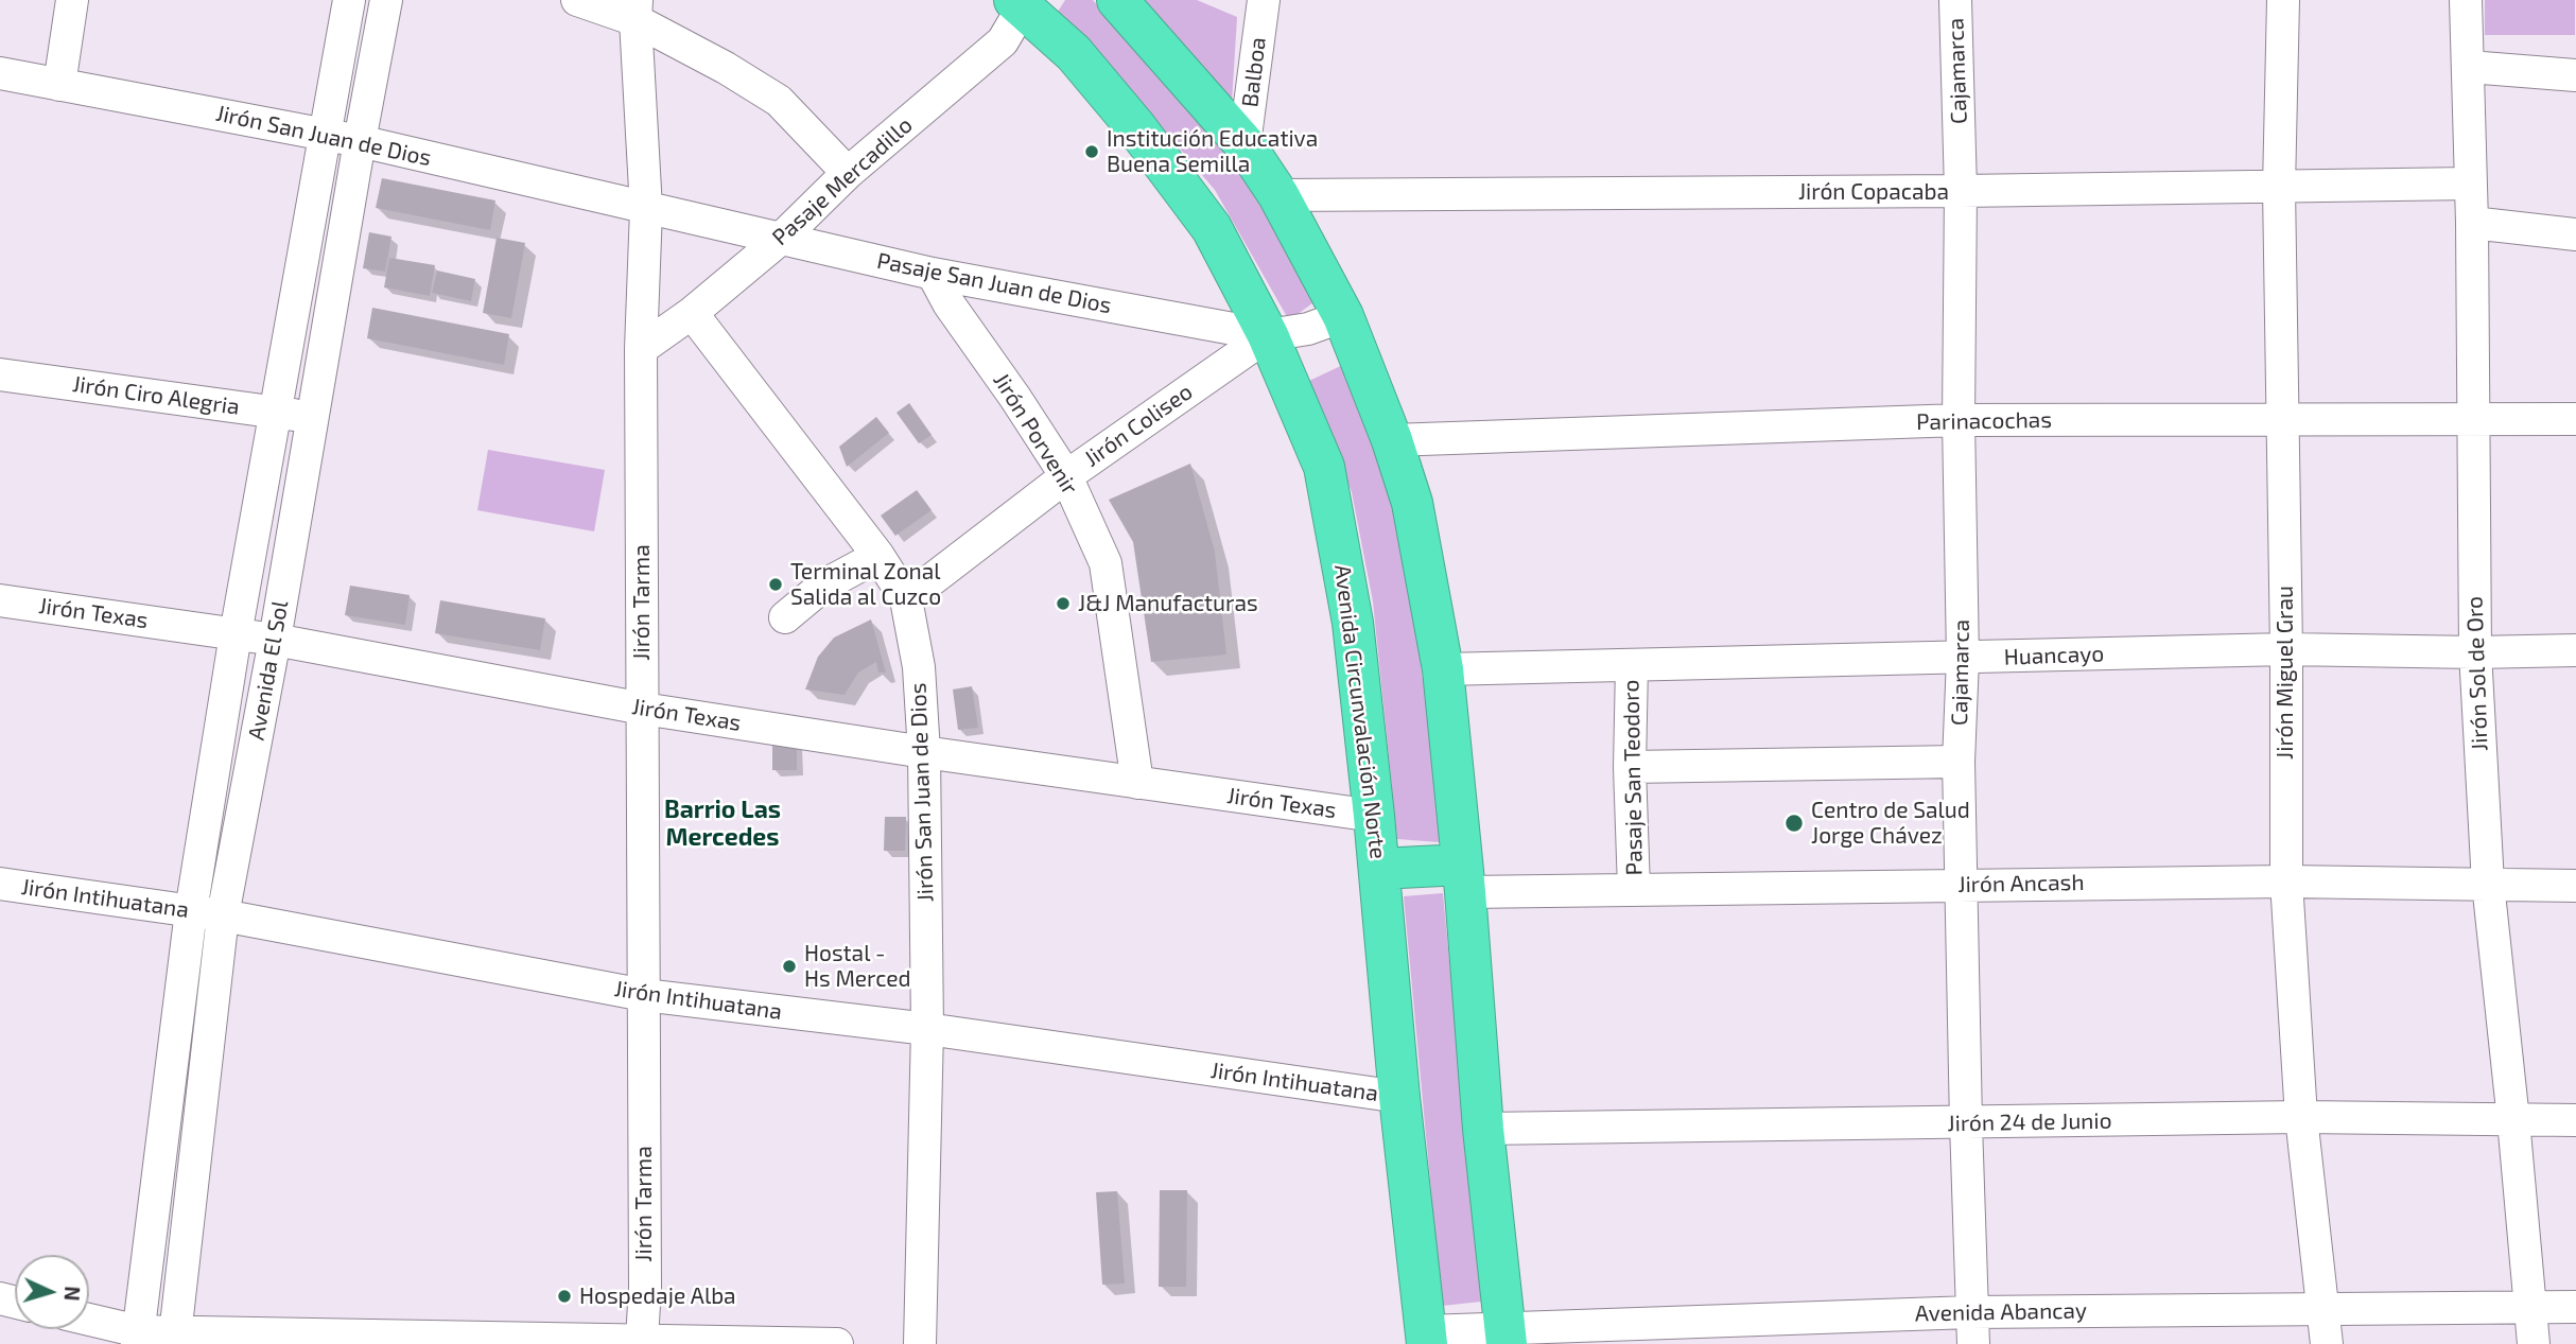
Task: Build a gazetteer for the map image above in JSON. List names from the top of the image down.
{
  "streets": {
    "highway": ["Avenida Circunvalación Norte"],
    "street": [
      "Cajamarca",
      "Balboa",
      "Jirón San Juan de Dios",
      "Pasaje Mercadillo",
      "Jirón Copacaba",
      "Pasaje San Juan de Dios",
      "Jirón Ciro Alegria",
      "Parinacochas",
      "Jirón Coliseo",
      "Jirón Porvenir",
      "Jirón Tarma",
      "Jirón Texas",
      "Huancayo",
      "Avenida El Sol",
      "Jirón Miguel Grau",
      "Jirón Sol de Oro",
      "Pasaje San Teodoro",
      "Jirón Ancash",
      "Jirón Intihuatana",
      "Jirón 24 de Junio",
      "Avenida Abancay"
    ]
  },
  "crossings": [
    ["Cajamarca", "Jirón Copacaba"],
    ["Cajamarca", "Parinacochas"],
    ["Cajamarca", "Huancayo"],
    ["Cajamarca", "Jirón Ancash"],
    ["Cajamarca", "Jirón 24 de Junio"],
    ["Cajamarca", "Avenida Abancay"],
    ["Jirón San Juan de Dios", "Pasaje Mercadillo"],
    ["Jirón San Juan de Dios", "Pasaje San Juan de Dios"],
    ["Jirón San Juan de Dios", "Jirón Coliseo"],
    ["Jirón San Juan de Dios", "Jirón Tarma"],
    ["Jirón San Juan de Dios", "Jirón Texas"],
    ["Jirón San Juan de Dios", "Avenida El Sol"],
    ["Jirón San Juan de Dios", "Jirón Intihuatana"],
    ["Pasaje Mercadillo", "Pasaje San Juan de Dios"],
    ["Pasaje Mercadillo", "Jirón Tarma"],
    ["Pasaje Mercadillo", "Avenida Circunvalación Norte"],
    ["Jirón Copacaba", "Jirón Miguel Grau"],
    ["Jirón Copacaba", "Jirón Sol de Oro"],
    ["Pasaje San Juan de Dios", "Jirón Coliseo"],
    ["Pasaje San Juan de Dios", "Jirón Porvenir"],
    ["Pasaje San Juan de Dios", "Jirón Tarma"],
    ["Pasaje San Juan de Dios", "Avenida Circunvalación Norte"],
    ["Jirón Ciro Alegria", "Avenida El Sol"],
    ["Parinacochas", "Jirón Miguel Grau"],
    ["Parinacochas", "Jirón Sol de Oro"],
    ["Jirón Coliseo", "Jirón Porvenir"],
    ["Jirón Coliseo", "Avenida Circunvalación Norte"],
    ["Jirón Porvenir", "Jirón Texas"],
    ["Jirón Tarma", "Jirón Texas"],
    ["Jirón Tarma", "Jirón Intihuatana"],
    ["Jirón Texas", "Avenida El Sol"],
    ["Jirón Texas", "Avenida Circunvalación Norte"],
    ["Huancayo", "Jirón Miguel Grau"],
    ["Huancayo", "Jirón Sol de Oro"],
    ["Huancayo", "Pasaje San Teodoro"],
    ["Avenida El Sol", "Jirón Intihuatana"],
    ["Jirón Miguel Grau", "Jirón Ancash"],
    ["Jirón Miguel Grau", "Jirón 24 de Junio"],
    ["Jirón Miguel Grau", "Avenida Abancay"],
    ["Jirón Sol de Oro", "Jirón Ancash"],
    ["Jirón Sol de Oro", "Jirón 24 de Junio"],
    ["Jirón Sol de Oro", "Avenida Abancay"],
    ["Avenida Circunvalación Norte", "Jirón Intihuatana"],
    ["Avenida Circunvalación Norte", "Avenida Abancay"],
    ["Pasaje San Teodoro", "Jirón Ancash"]
  ],
  "districts": ["Barrio Las Mercedes"],
  "places": [
    "Institución Educativa Buena Semilla",
    "Terminal Zonal Salida al Cuzco",
    "J&J Manufacturas",
    "Centro de Salud Jorge Chávez",
    "Hostal - Hs Merced",
    "Hospedaje Alba"
  ],
  "north": "right"
}
